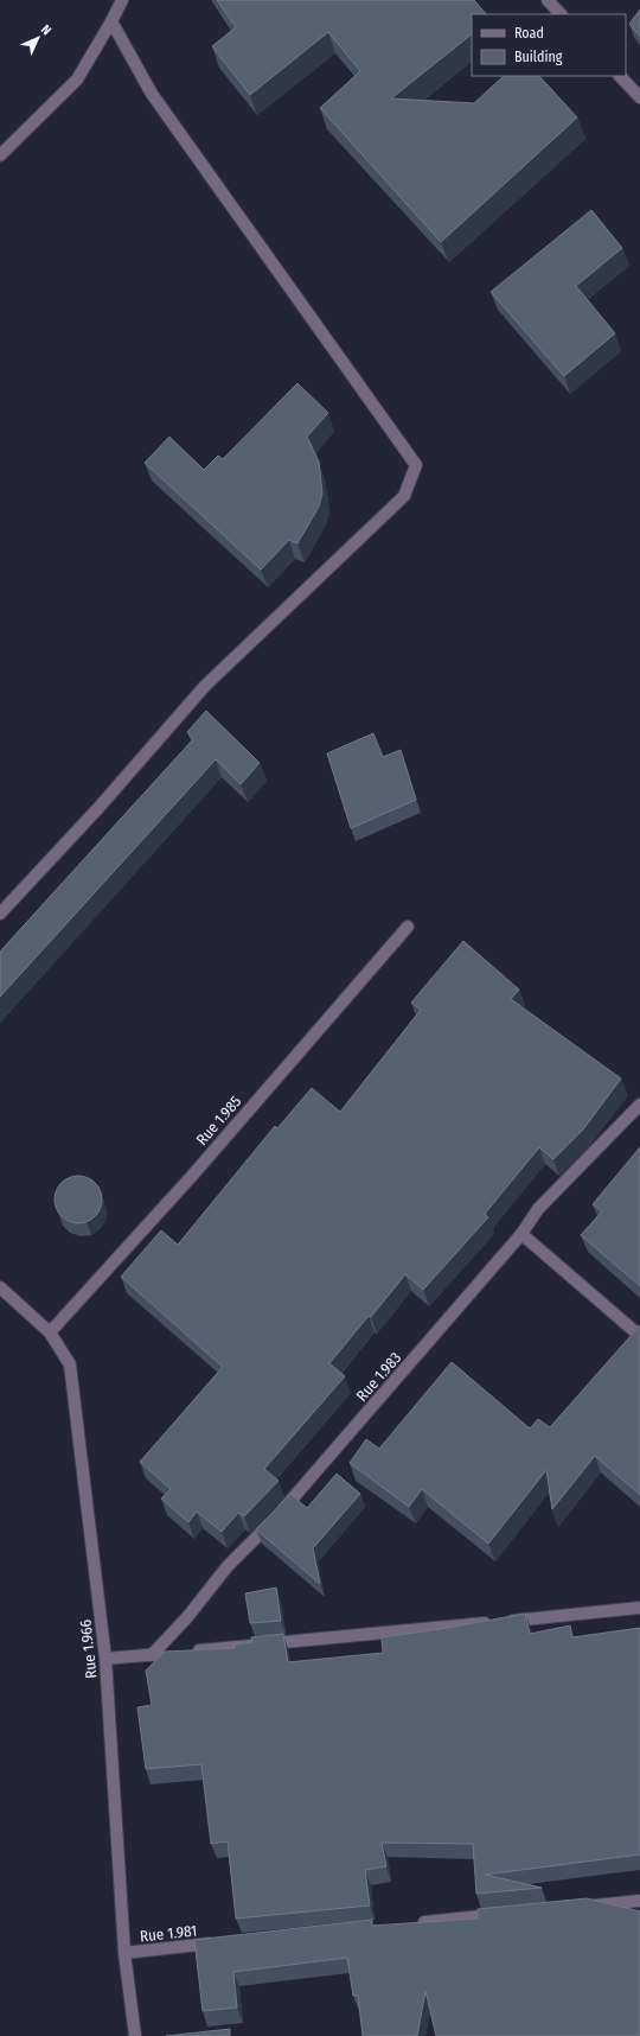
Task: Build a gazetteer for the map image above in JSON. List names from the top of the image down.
{
  "streets": {
    "street": [
      "Rue 1.985",
      "Rue 1.983",
      "Rue 1.966",
      "Rue 1.981"
    ]
  },
  "crossings": [
    ["Rue 1.985", "Rue 1.966"],
    ["Rue 1.966", "Rue 1.981"]
  ],
  "legend": ["Road", "Building"],
  "north": "top right"
}
